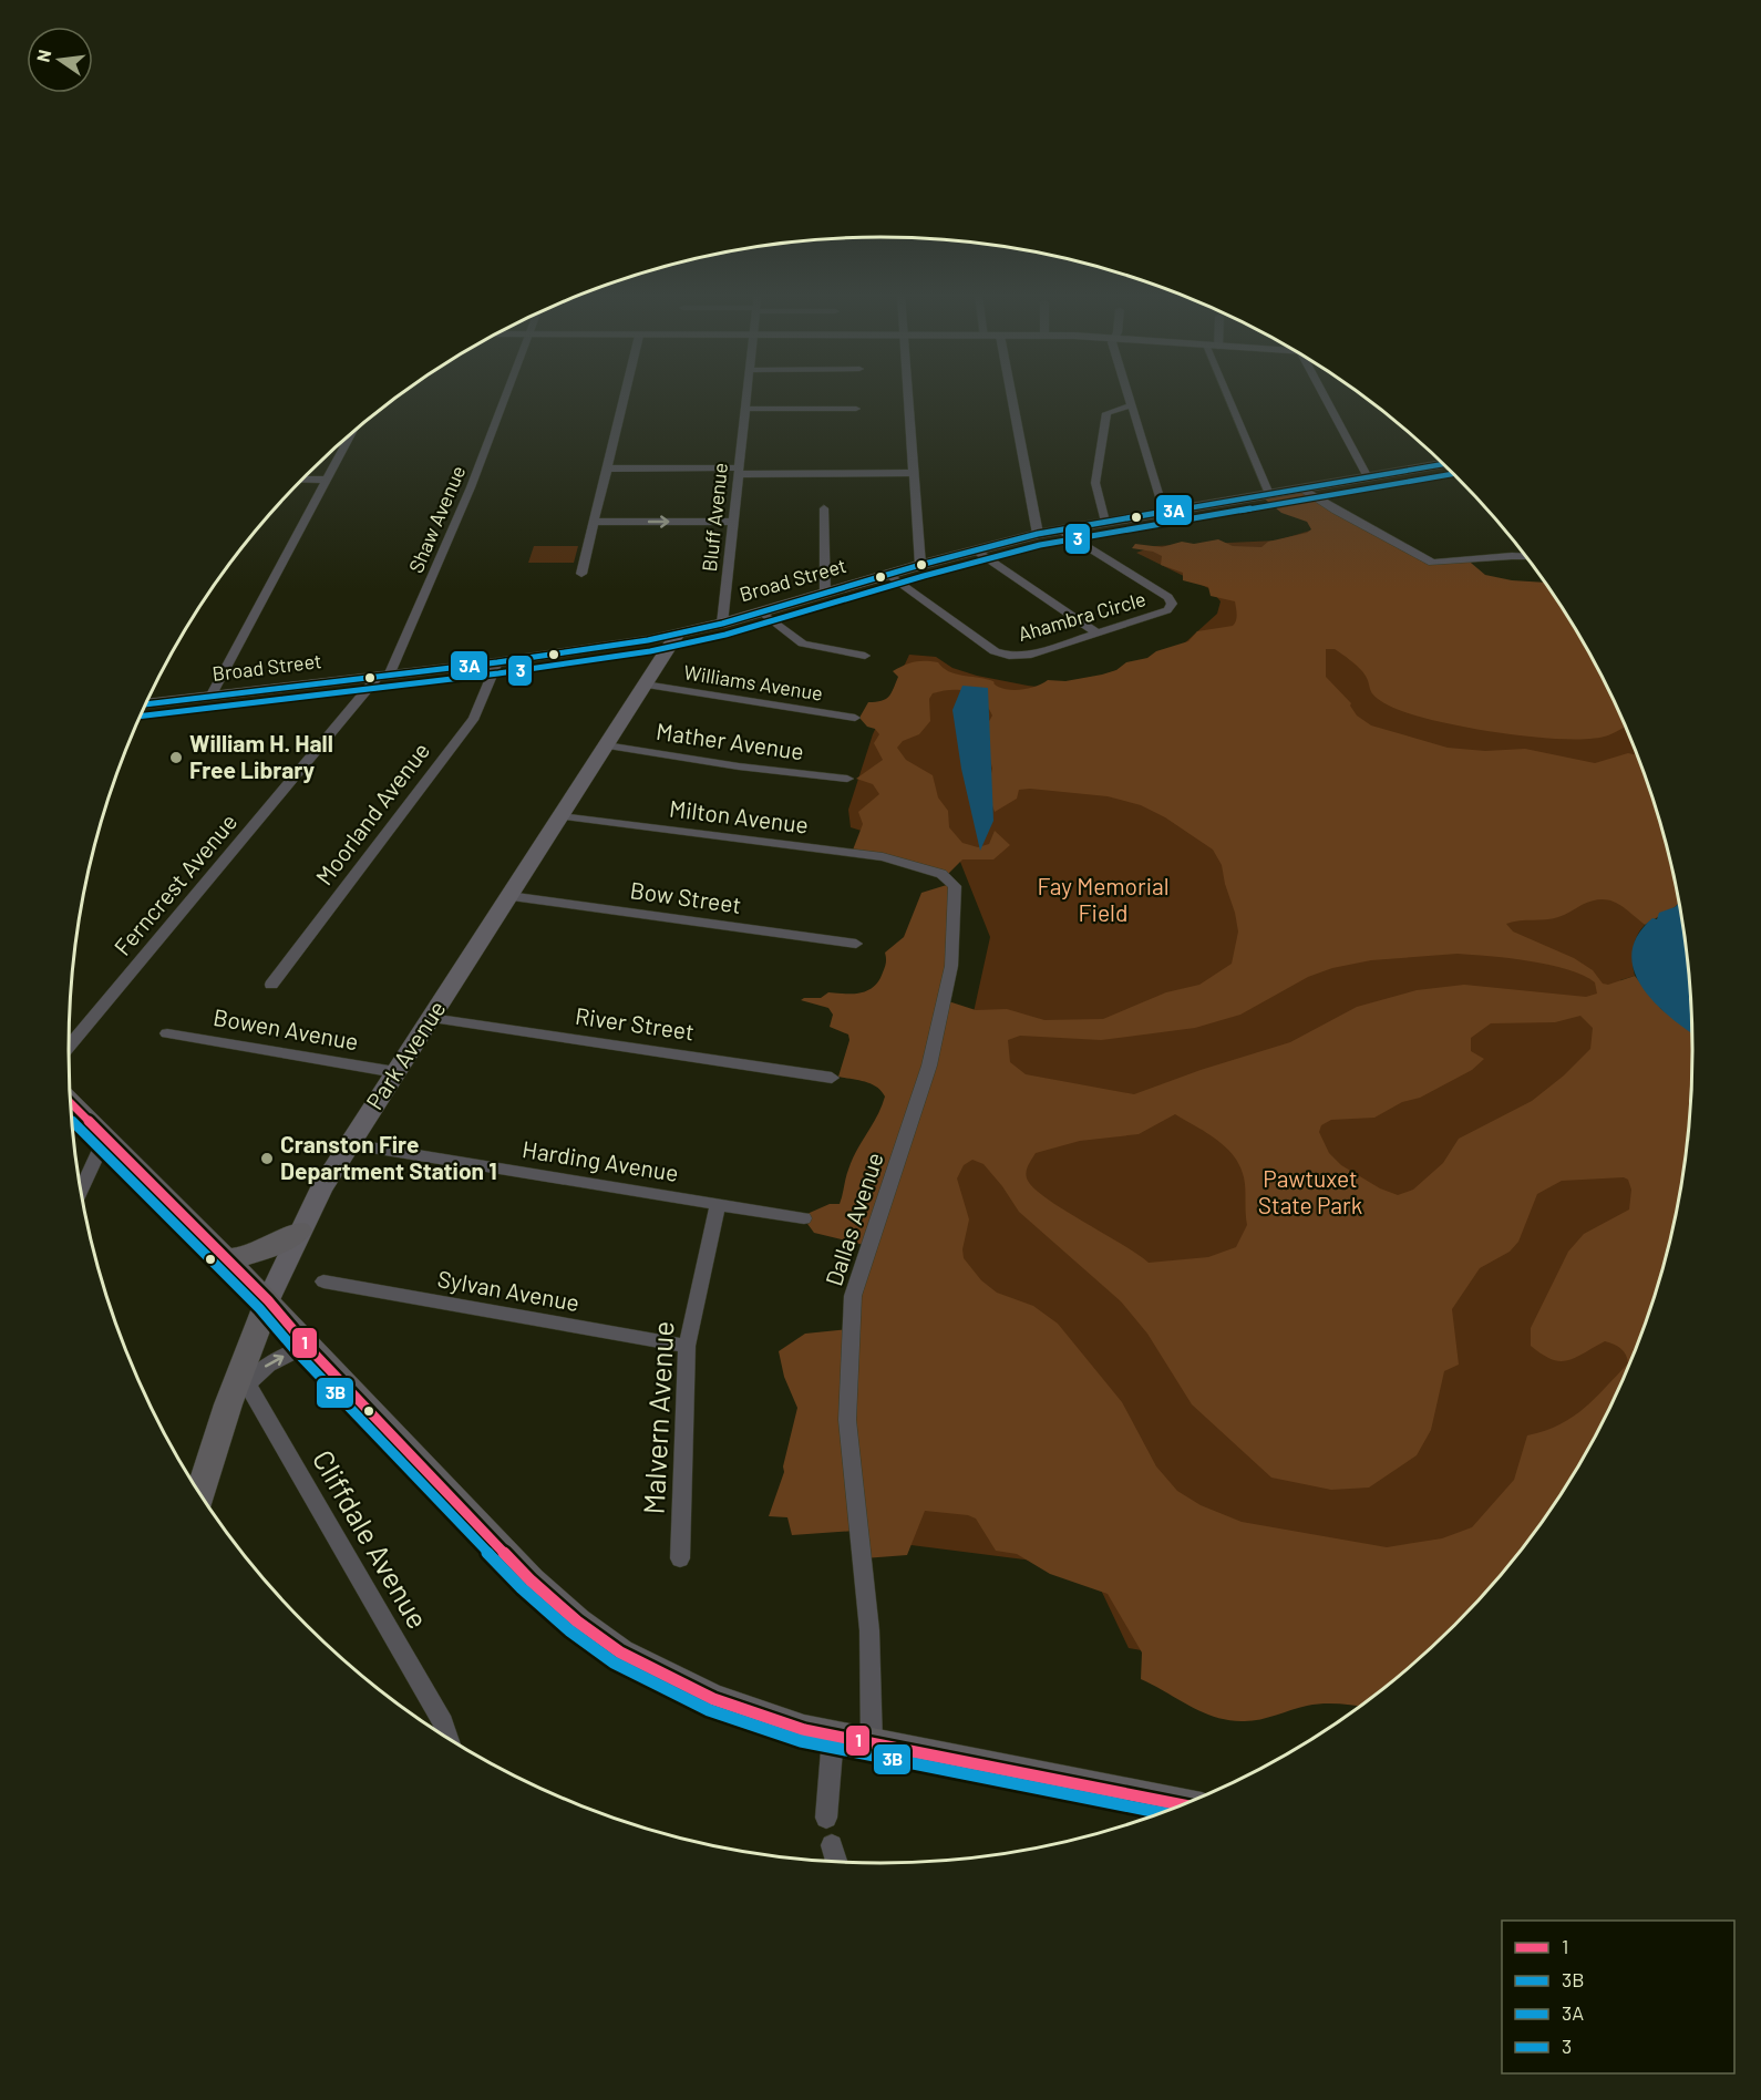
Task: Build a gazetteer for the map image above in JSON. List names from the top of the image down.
{
  "streets": {
    "main road": ["Broad Street", "Park Avenue"],
    "street": [
      "Bluff Avenue",
      "Shaw Avenue",
      "Ahambra Circle",
      "Williams Avenue",
      "Mather Avenue",
      "Moorland Avenue",
      "Milton Avenue",
      "Ferncrest Avenue",
      "Bow Street",
      "River Street",
      "Bowen Avenue",
      "Harding Avenue",
      "Dallas Avenue",
      "Sylvan Avenue",
      "Malvern Avenue",
      "Cliffdale Avenue"
    ]
  },
  "crossings": [
    ["Bluff Avenue", "Broad Street"],
    ["Shaw Avenue", "Broad Street"],
    ["Shaw Avenue", "Ferncrest Avenue"],
    ["Broad Street", "Ahambra Circle"],
    ["Broad Street", "Moorland Avenue"],
    ["Broad Street", "Ferncrest Avenue"],
    ["Broad Street", "Park Avenue"],
    ["Williams Avenue", "Park Avenue"],
    ["Mather Avenue", "Park Avenue"],
    ["Milton Avenue", "Park Avenue"],
    ["Milton Avenue", "Dallas Avenue"],
    ["Bow Street", "Park Avenue"],
    ["River Street", "Park Avenue"],
    ["Bowen Avenue", "Park Avenue"],
    ["Park Avenue", "Harding Avenue"],
    ["Harding Avenue", "Malvern Avenue"],
    ["Sylvan Avenue", "Malvern Avenue"]
  ],
  "parks": ["Fay Memorial Field", "Pawtuxet State Park"],
  "places": ["William H. Hall Free Library", "Cranston Fire Department Station 1"],
  "lines": [
    "transit line 3A",
    "transit line 3",
    "transit line 1",
    "transit line 3B"
  ],
  "legend": [
    "1",
    "3B",
    "3A",
    "3"
  ],
  "north": "left"
}
